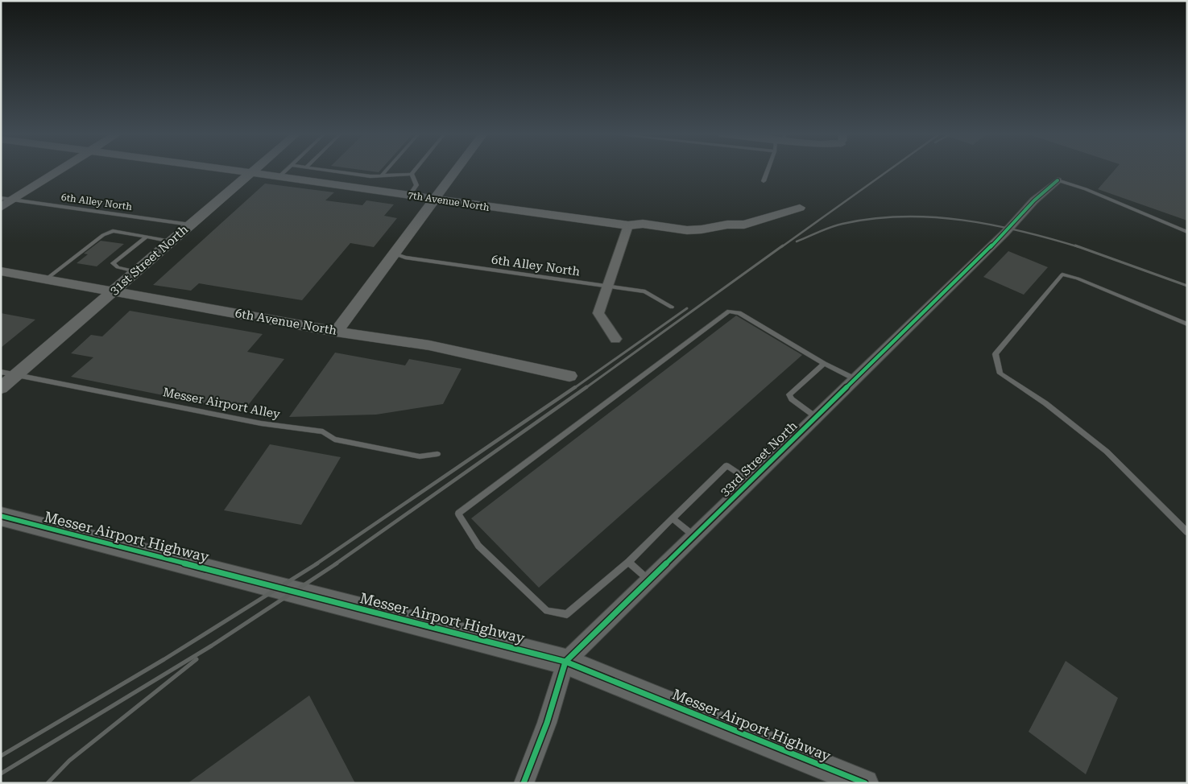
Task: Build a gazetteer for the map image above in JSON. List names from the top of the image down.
{
  "streets": {
    "main road": ["Messer Airport Highway"],
    "street": [
      "7th Avenue North",
      "31st Street North",
      "6th Avenue North",
      "33rd Street North"
    ],
    "lane": ["6th Alley North", "Messer Airport Alley"]
  },
  "crossings": [
    ["7th Avenue North", "31st Street North"],
    ["6th Alley North", "31st Street North"],
    ["31st Street North", "6th Avenue North"],
    ["31st Street North", "Messer Airport Alley"],
    ["33rd Street North", "Messer Airport Highway"]
  ]
}
